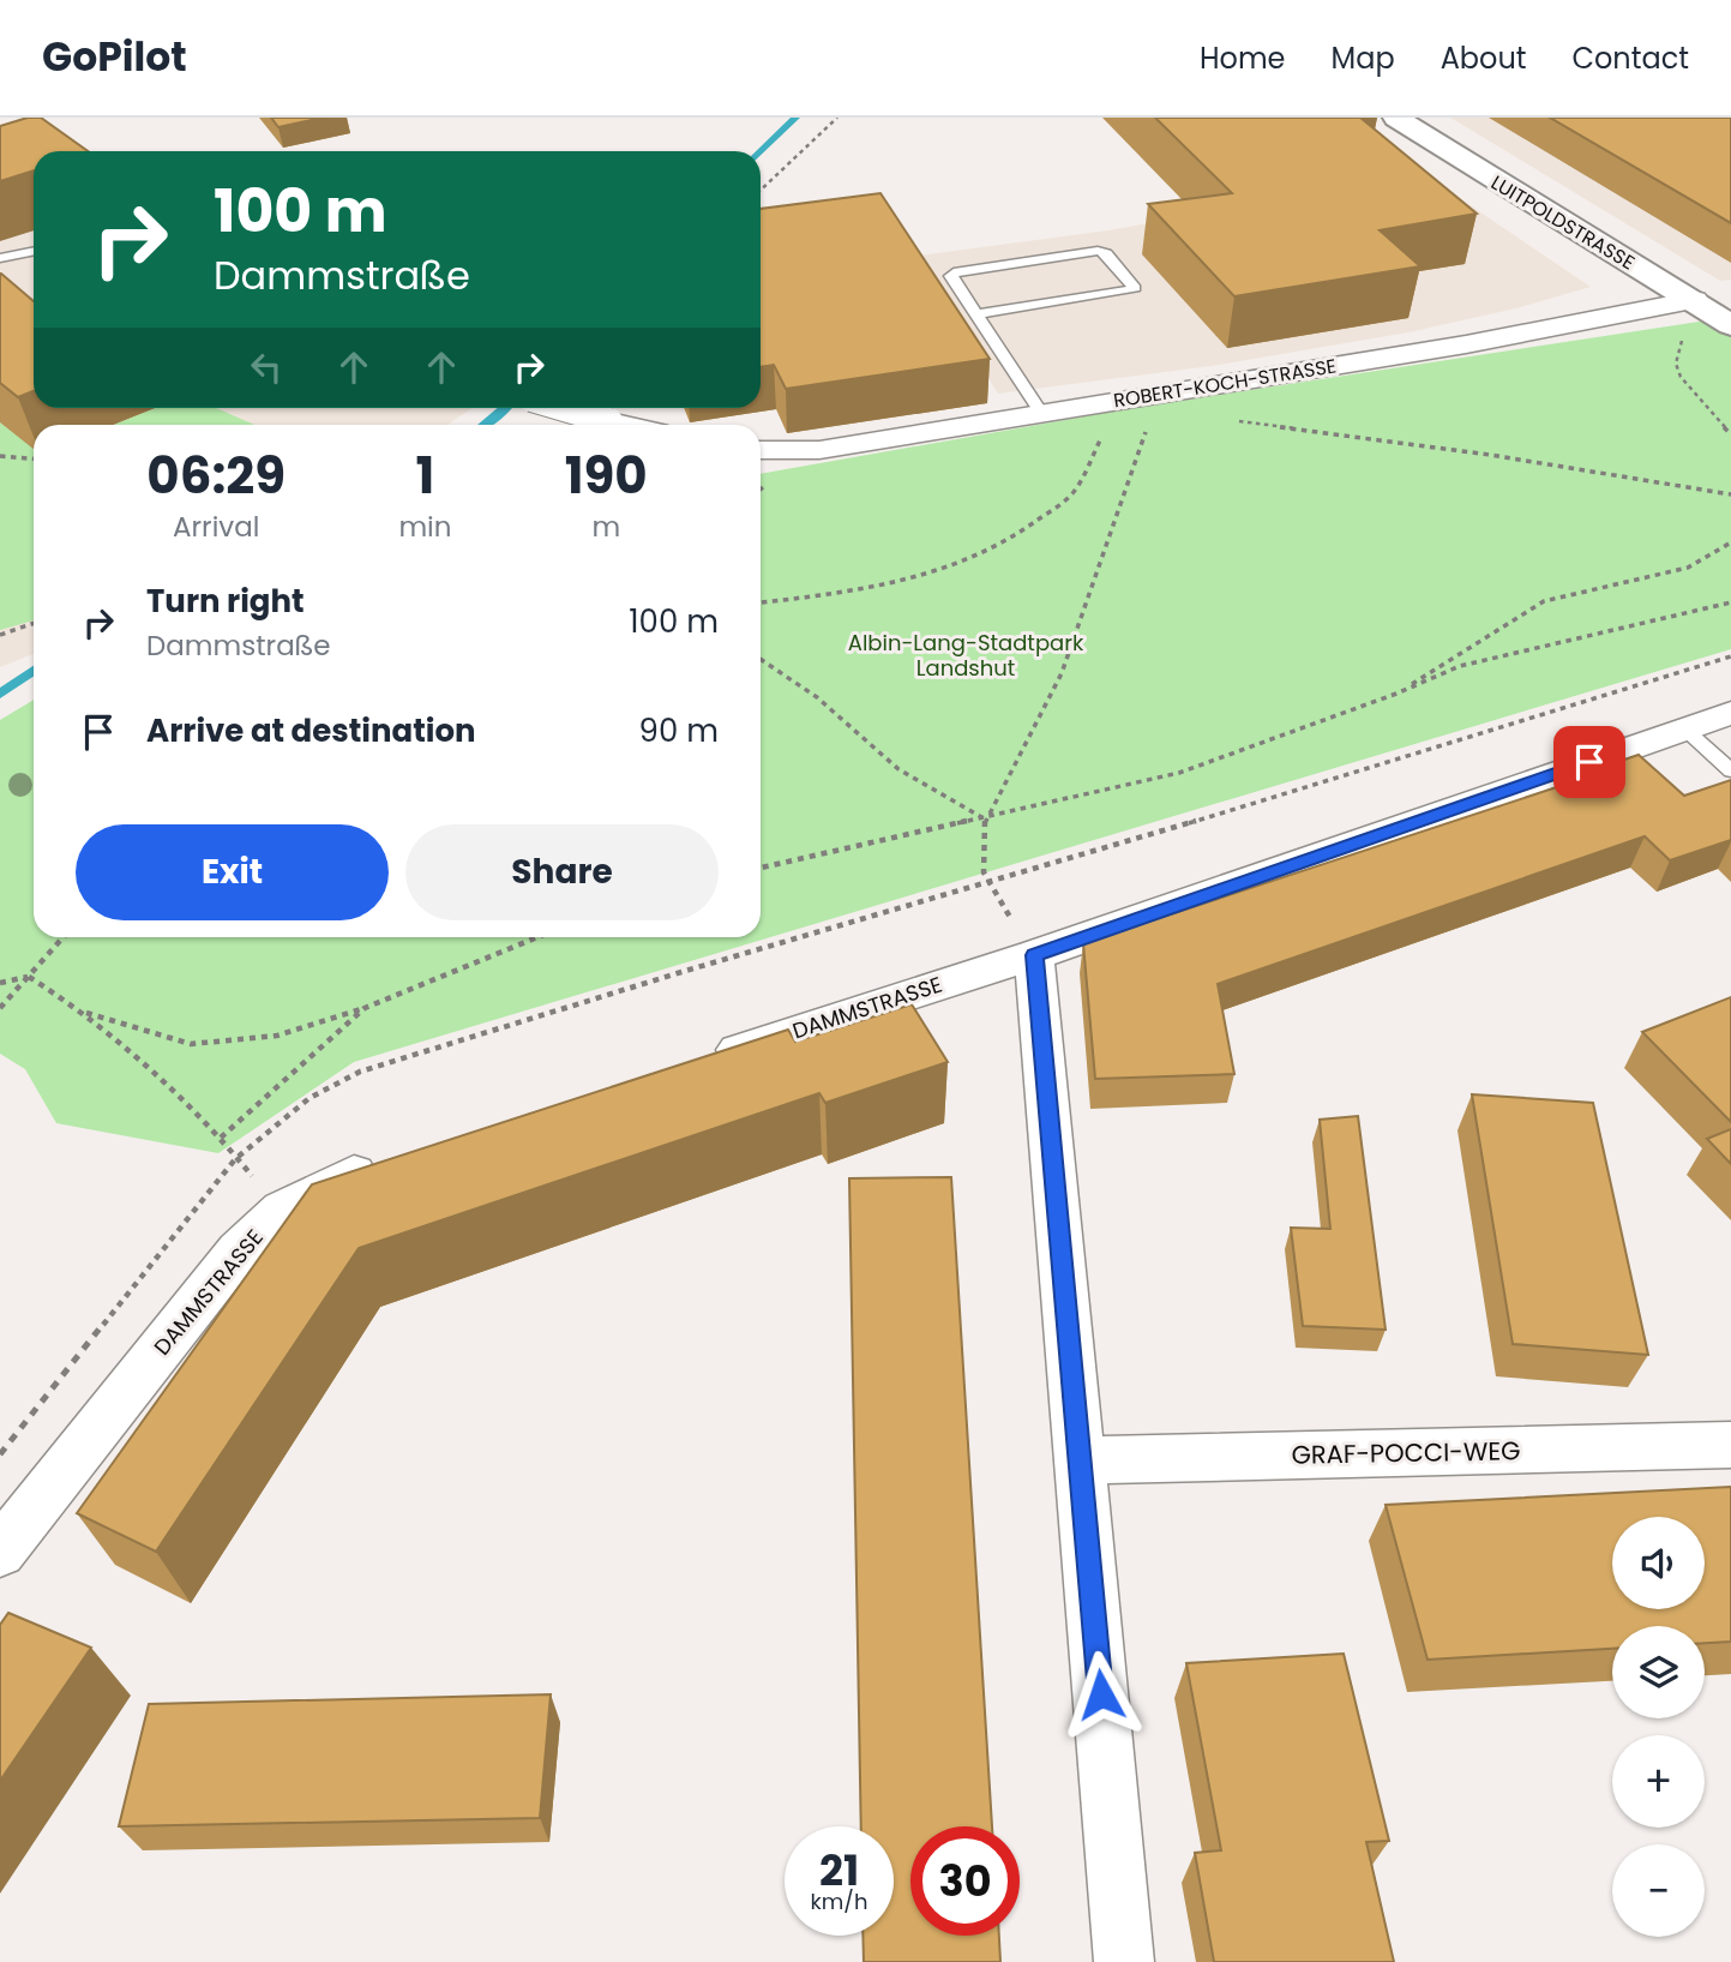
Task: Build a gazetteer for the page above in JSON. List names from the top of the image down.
{
  "streets": {
    "main road": ["LUITPOLDSTRASSE"],
    "street": ["ROBERT-KOCH-STRASSE", "DAMMSTRASSE", "GRAF-POCCI-WEG"]
  },
  "crossings": [
    ["LUITPOLDSTRASSE", "ROBERT-KOCH-STRASSE"]
  ],
  "parks": ["Albin-Lang-Stadtpark Landshut"],
  "page": {
    "header": "GoPilot",
    "nav": [
      "Home",
      "Map",
      "About",
      "Contact"
    ],
    "turn": ["100 m", "Dammstraße"],
    "eta": [
      "06:29",
      "Arrival",
      "1",
      "min",
      "190",
      "m"
    ],
    "list": [
      {
        "name": "Turn right",
        "note": "Dammstraße",
        "value": "100 m"
      },
      {
        "name": "Arrive at destination",
        "value": "90 m"
      }
    ],
    "buttons": ["Exit", "Share"],
    "map_buttons": ["+", "−"],
    "speed": "21 km/h",
    "limit": "30"
  }
}
